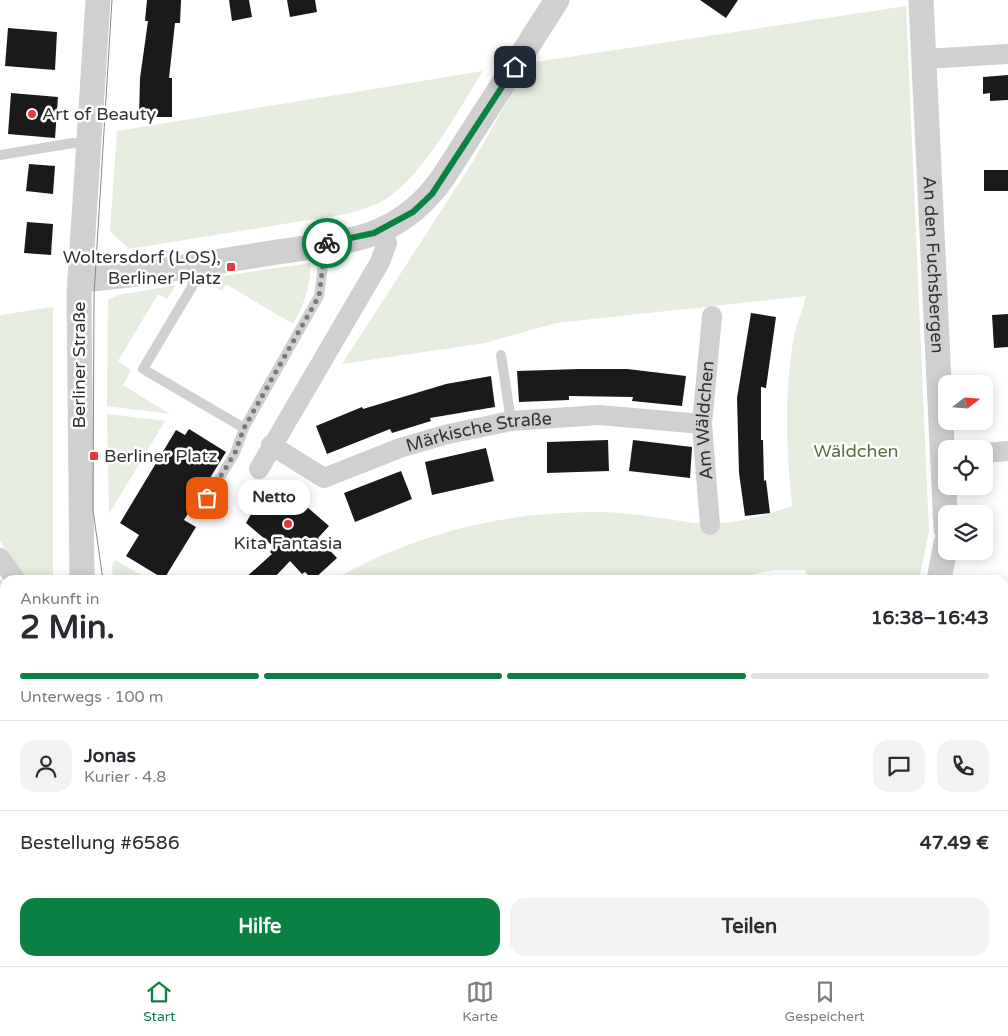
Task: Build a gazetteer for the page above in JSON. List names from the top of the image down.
{
  "streets": {
    "street": [
      "An den Fuchsbergen",
      "Berliner Straße",
      "Am Wäldchen",
      "Märkische Straße"
    ]
  },
  "crossings": [
    ["Am Wäldchen", "Märkische Straße"]
  ],
  "parks": ["Wäldchen"],
  "places": {
    "other": ["Art of Beauty", "Netto", "Kita Fantasia"],
    "transit": ["Woltersdorf (LOS), Berliner Platz", "Berliner Platz"]
  },
  "north": "right",
  "page": {
    "bubble": "Netto",
    "heading": ["2 Min.", "Ankunft in", "16:38–16:43"],
    "panel": [
      "Jonas",
      "Kurier · 4.8",
      "Bestellung #6586",
      "47.49 €"
    ],
    "bar": "Unterwegs · 100 m",
    "buttons": ["Hilfe", "Teilen"],
    "tabs": ["Start", "Karte", "Gespeichert"]
  }
}
